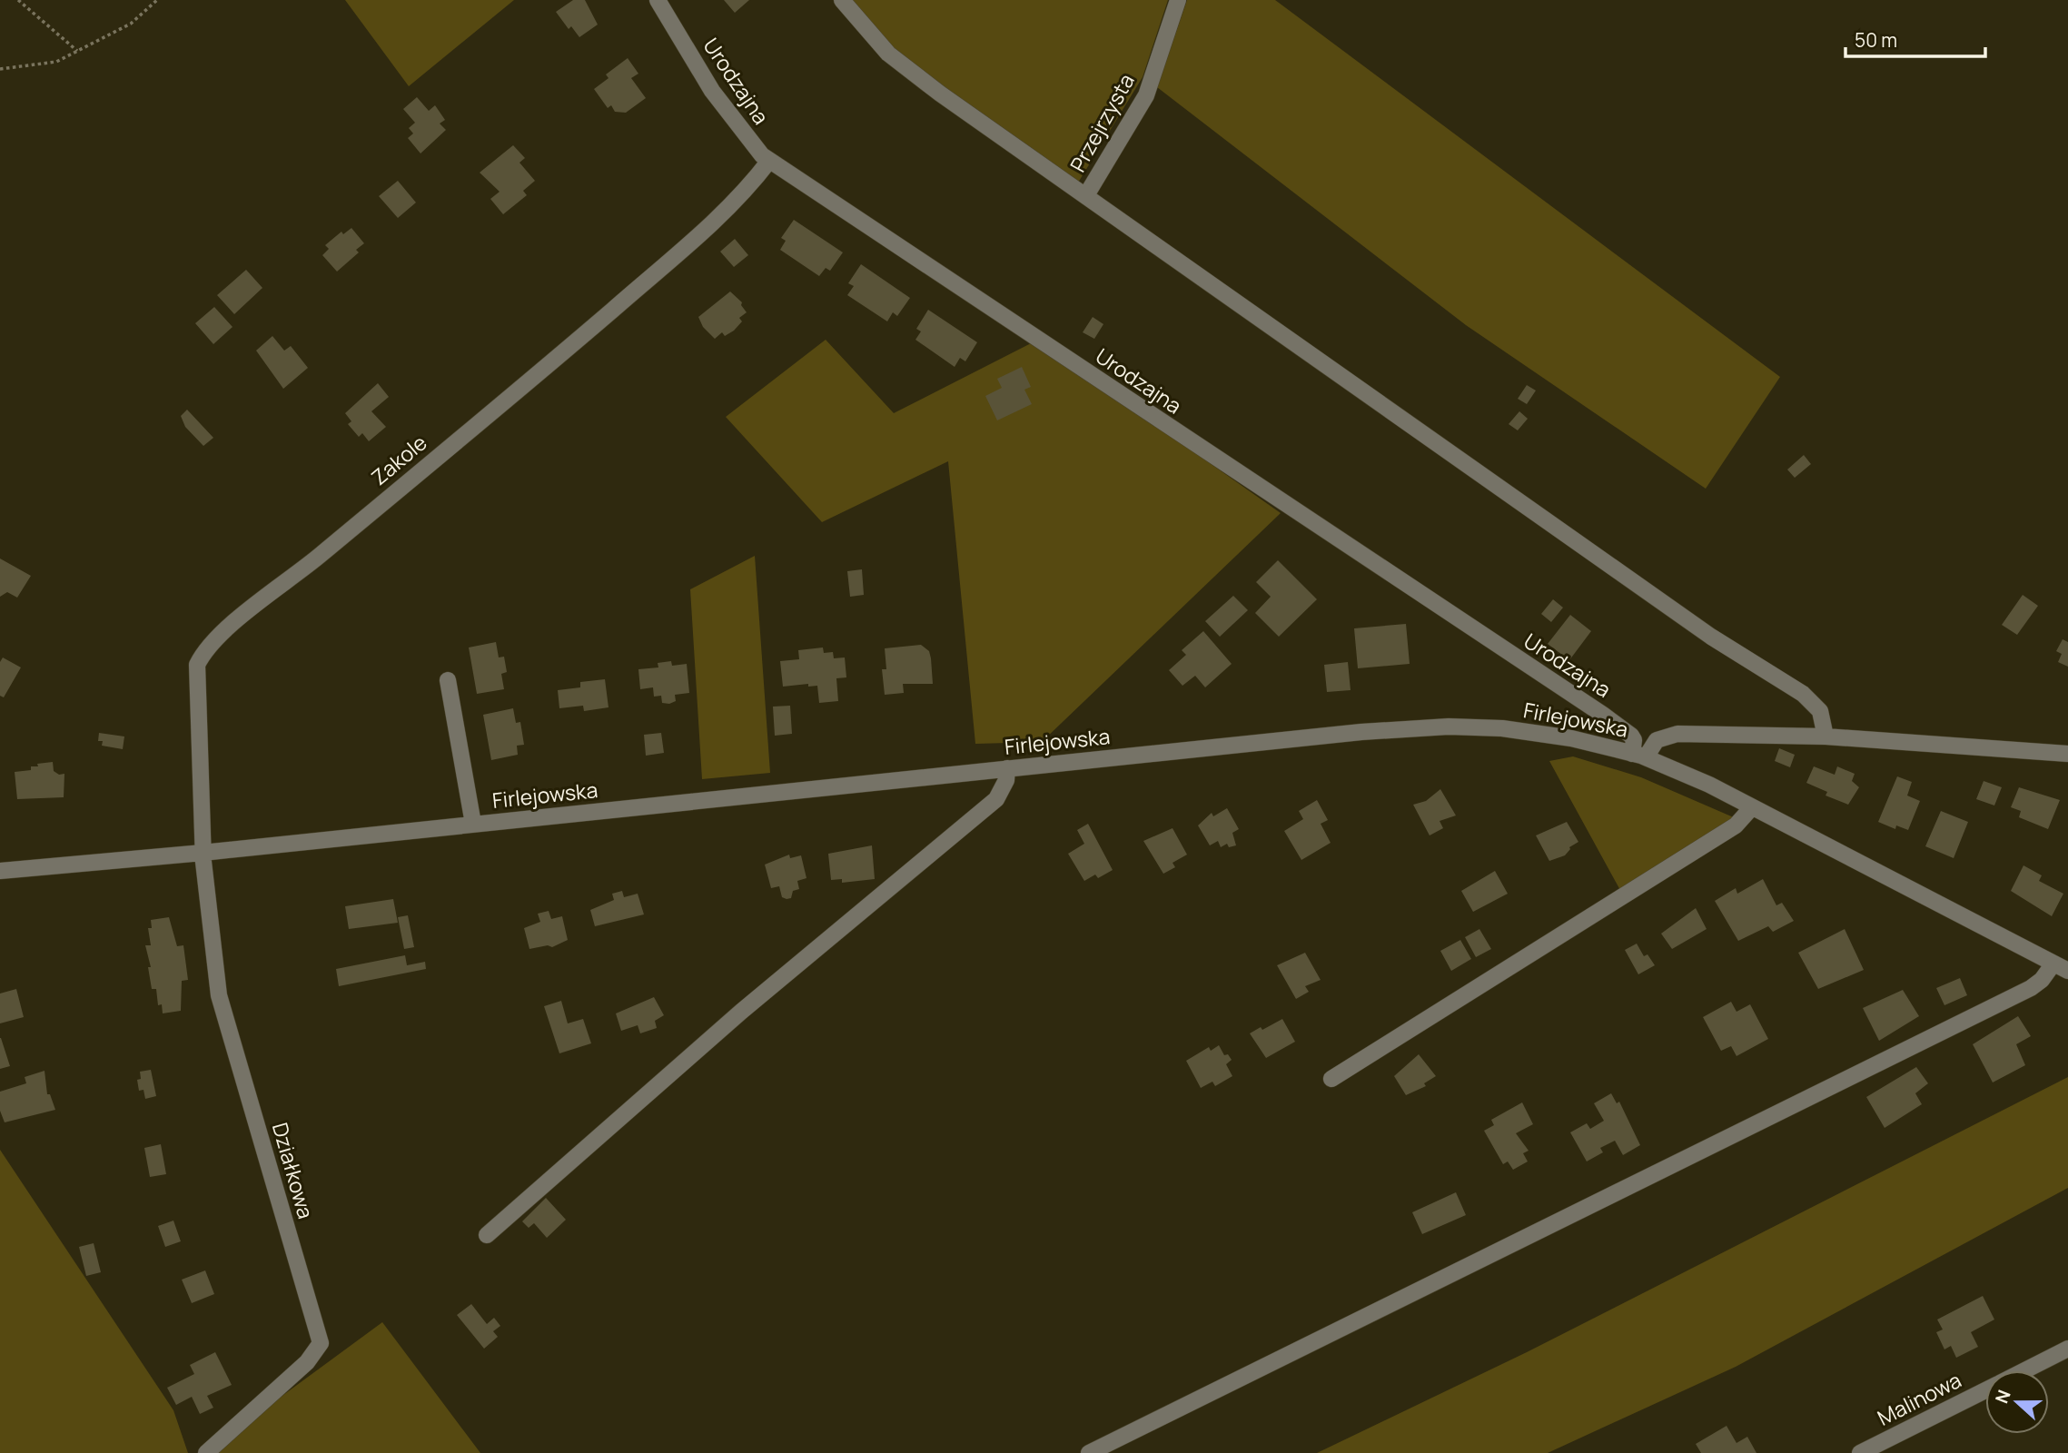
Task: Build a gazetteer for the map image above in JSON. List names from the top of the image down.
{
  "streets": {
    "street": [
      "Urodzajna",
      "Przejrzysta",
      "Zakole",
      "Firlejowska",
      "Działkowa",
      "Malinowa"
    ]
  },
  "crossings": [
    ["Urodzajna", "Zakole"],
    ["Urodzajna", "Firlejowska"],
    ["Zakole", "Firlejowska"],
    ["Zakole", "Działkowa"],
    ["Firlejowska", "Działkowa"]
  ],
  "scale_bar": "50 m",
  "north": "left"
}
